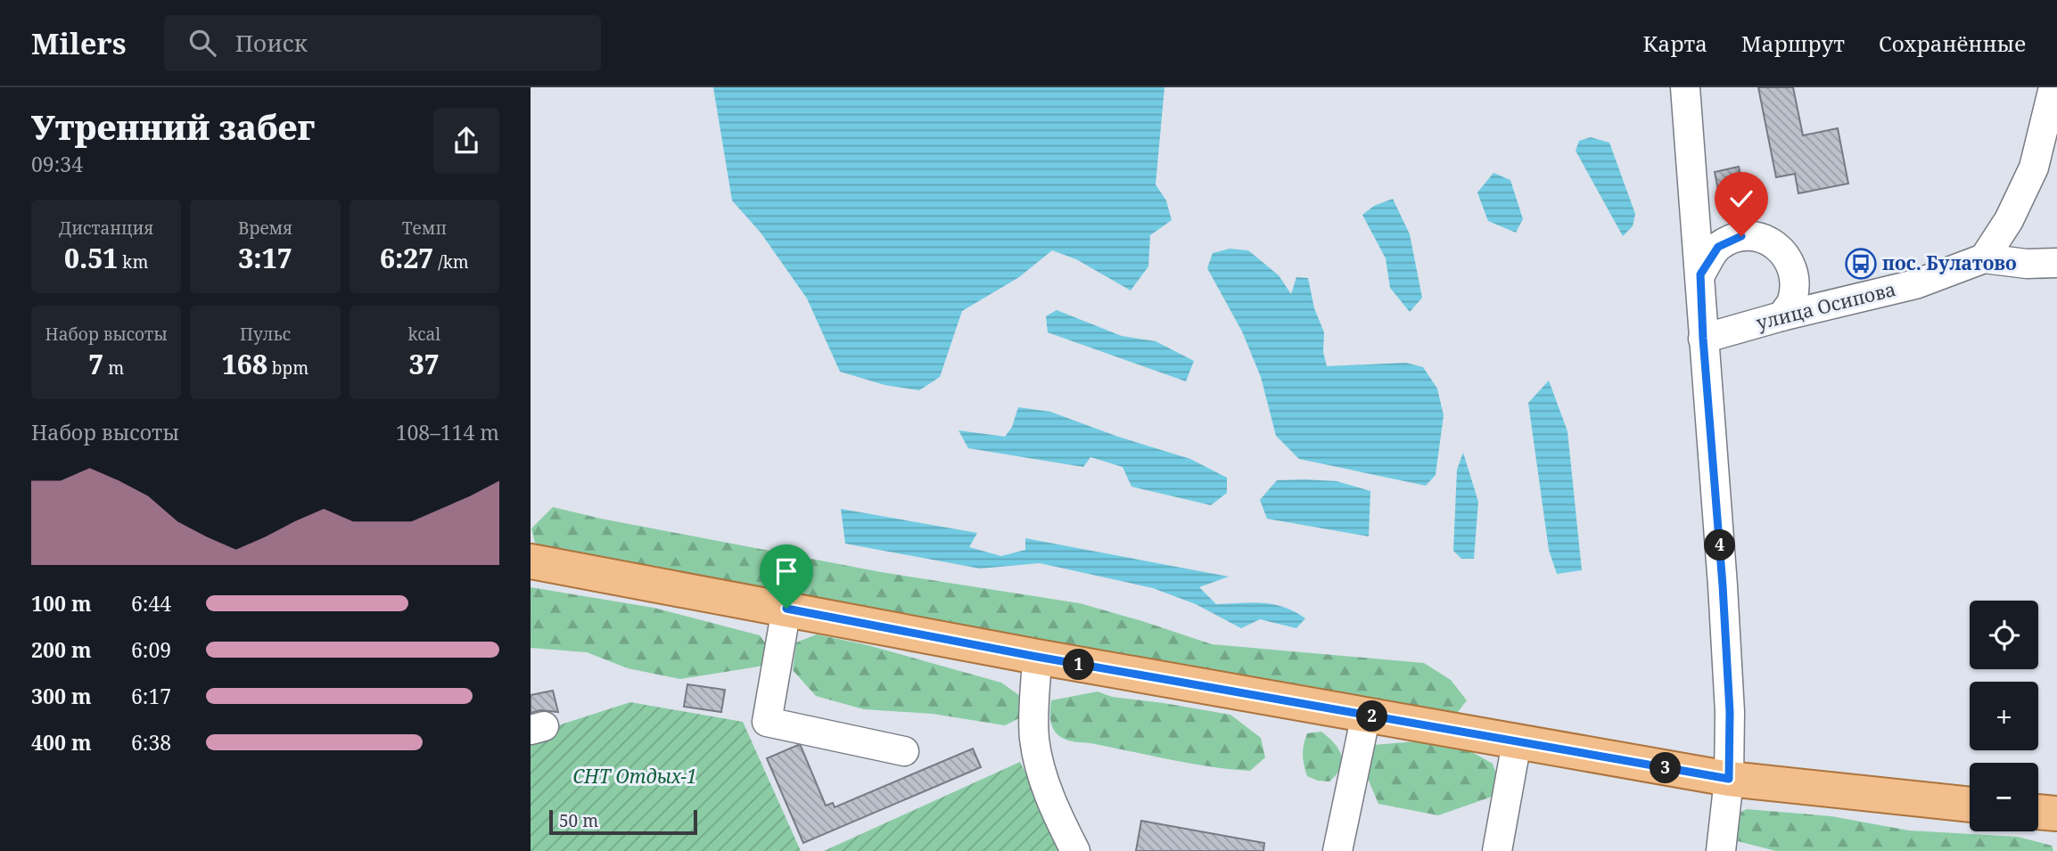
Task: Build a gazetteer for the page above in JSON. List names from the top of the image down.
{
  "streets": {
    "street": ["улица Осипова"]
  },
  "parks": ["СНТ Отдых-1"],
  "places": {
    "bus stop": ["пос. Булатово"]
  },
  "scale_bar": "50 m",
  "page": {
    "header": "Milers",
    "search": "Поиск",
    "nav": ["Карта", "Маршрут", "Сохранённые"],
    "heading": ["Утренний забег", "09:34"],
    "stats": [
      ["Дистанция", "0.51 km"],
      ["Время", "3:17"],
      ["Темп", "6:27 /km"],
      ["Набор высоты", "7 m"],
      ["Пульс", "168 bpm"],
      ["kcal", "37"]
    ],
    "chart": ["Набор высоты", "108–114 m"],
    "pins": [
      "4",
      "1",
      "2",
      "3"
    ],
    "list": [
      {
        "name": "100 m",
        "note": "6:44"
      },
      {
        "name": "200 m",
        "note": "6:09"
      },
      {
        "name": "300 m",
        "note": "6:17"
      },
      {
        "name": "400 m",
        "note": "6:38"
      }
    ],
    "map_buttons": ["+", "−"],
    "scale": "50 m"
  }
}
